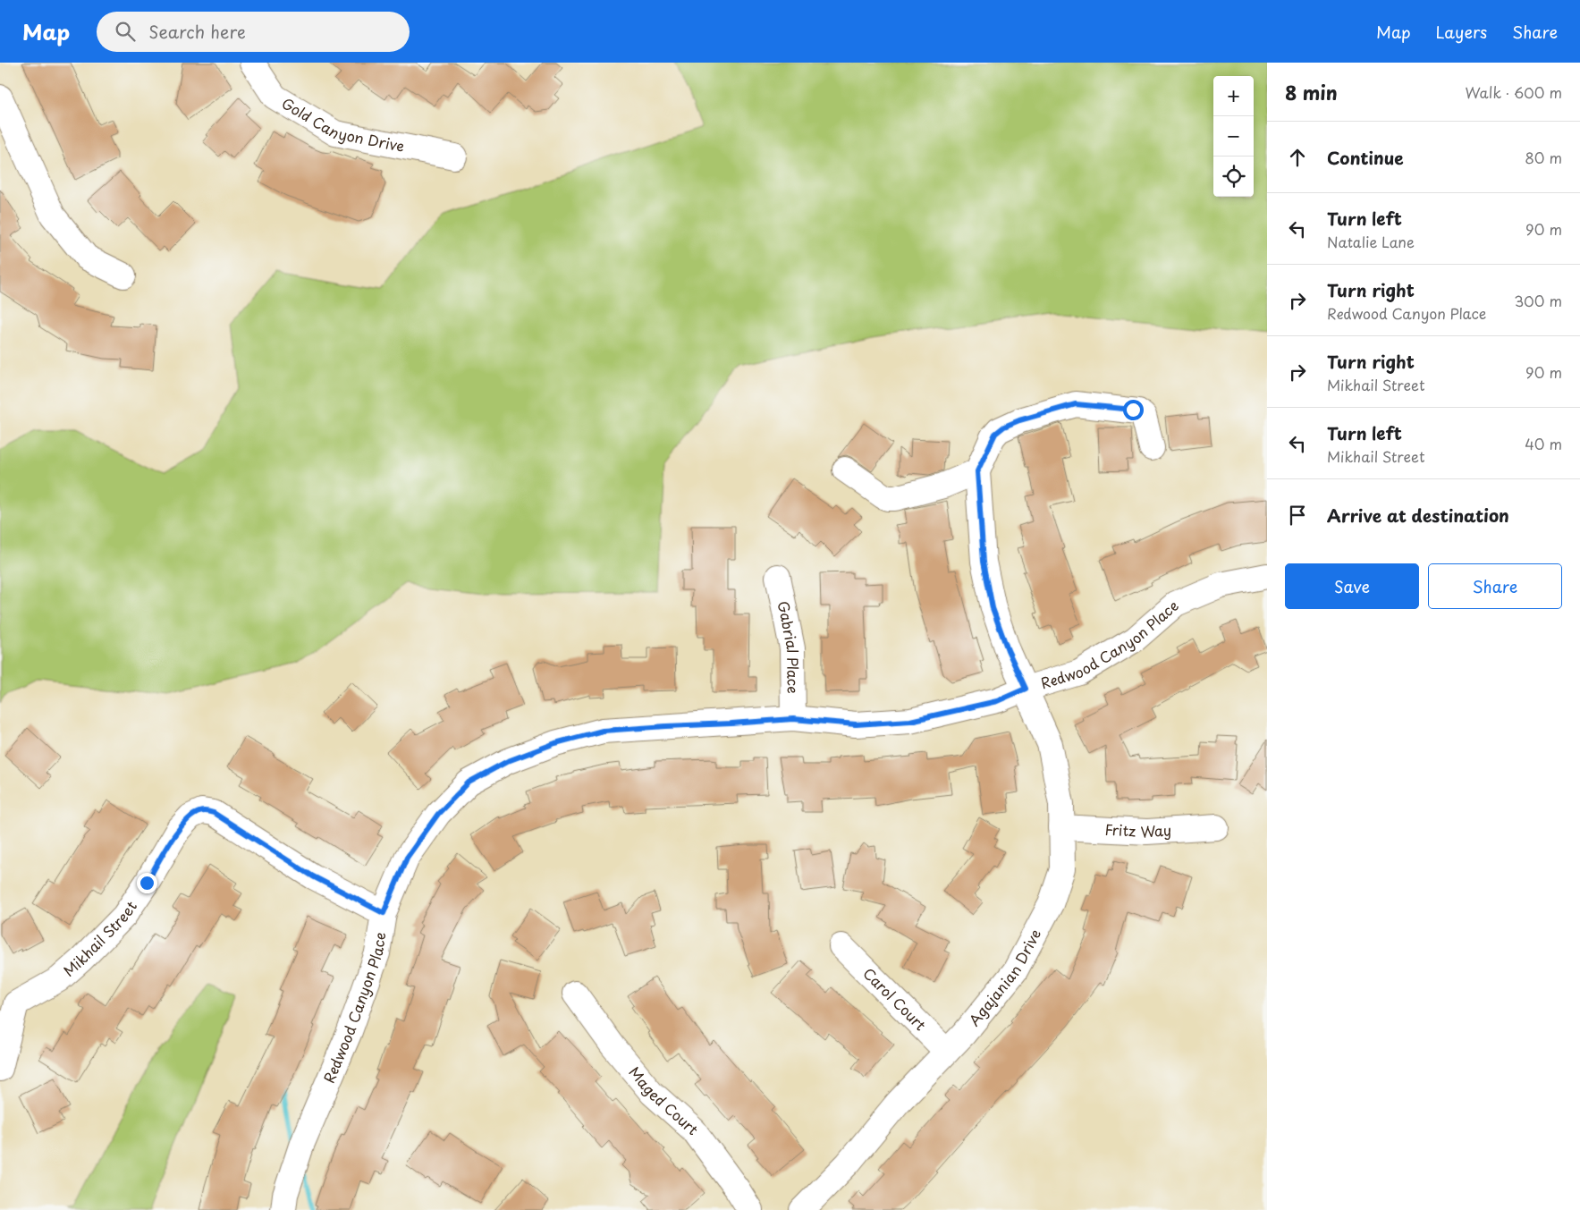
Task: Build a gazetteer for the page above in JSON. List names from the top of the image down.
{
  "streets": {
    "street": [
      "Gold Canyon Drive",
      "Redwood Canyon Place",
      "Gabrial Place",
      "Fritz Way",
      "Mikhail Street",
      "Agajanian Drive",
      "Carol Court",
      "Maged Court"
    ]
  },
  "crossings": [
    ["Redwood Canyon Place", "Gabrial Place"],
    ["Redwood Canyon Place", "Mikhail Street"],
    ["Redwood Canyon Place", "Agajanian Drive"],
    ["Fritz Way", "Agajanian Drive"],
    ["Agajanian Drive", "Carol Court"]
  ],
  "page": {
    "header": "Map",
    "search": "Search here",
    "nav": ["Map", "Layers", "Share"],
    "heading": ["8 min", "Walk · 600 m"],
    "map_buttons": ["+", "−"],
    "list": [
      ["Continue", "80 m"],
      ["Turn left", "Natalie Lane", "90 m"],
      ["Turn right", "Redwood Canyon Place", "300 m"],
      ["Turn right", "Mikhail Street", "90 m"],
      ["Turn left", "Mikhail Street", "40 m"],
      "Arrive at destination"
    ],
    "buttons": ["Save", "Share"]
  }
}
